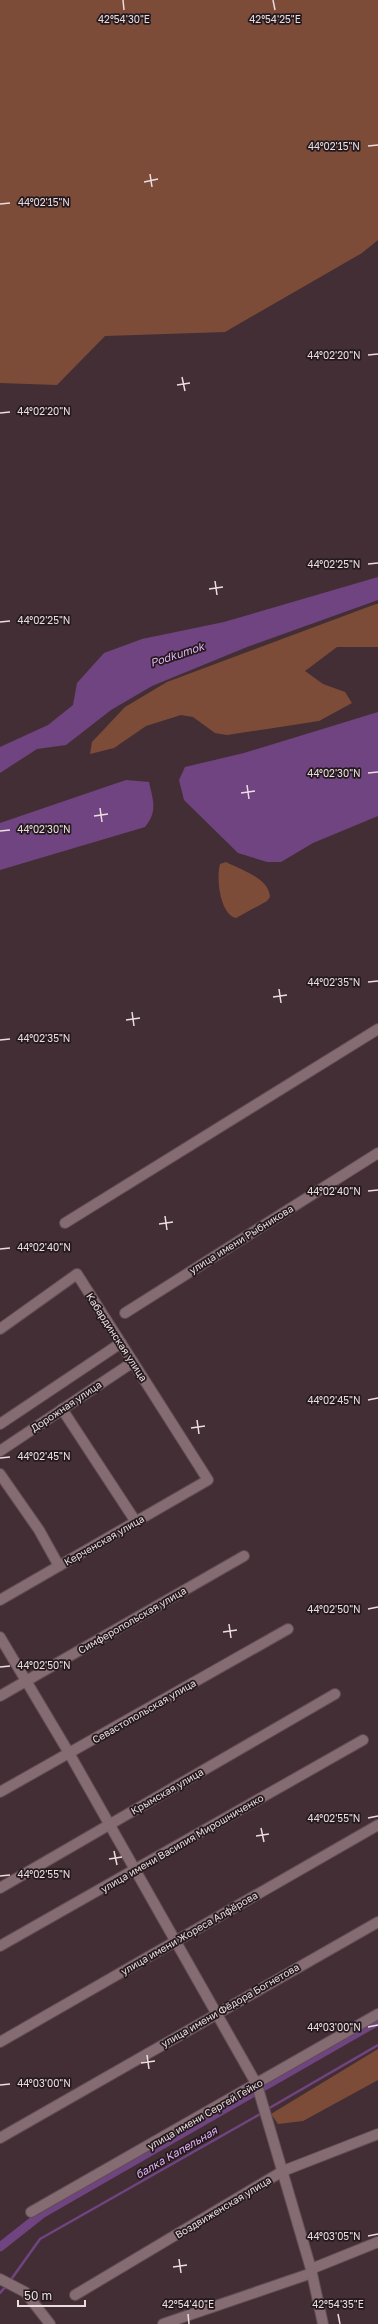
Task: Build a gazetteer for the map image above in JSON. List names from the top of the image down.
{
  "streets": {
    "street": [
      "улица имени Рыбникова",
      "Кабардинская улица",
      "Дорожная улица",
      "Керченская улица",
      "Симферопольская улица",
      "Севастопольская улица",
      "Крымская улица",
      "улица имени Василия Мирошниченко",
      "улица имени Жореса Алфёрова",
      "улица имени Фёдора Богнетова",
      "улица имени Сергей Гейко",
      "Воздвиженская улица"
    ]
  },
  "crossings": [
    ["Кабардинская улица", "Дорожная улица"],
    ["Кабардинская улица", "Керченская улица"]
  ],
  "water": ["Podkumok", "балка Капельная"],
  "scale_bar": "50 m",
  "coordinates": [
    "42°54'30\"E",
    "42°54'25\"E",
    "44°02'15\"N",
    "44°02'20\"N",
    "44°02'25\"N",
    "44°02'30\"N",
    "44°02'35\"N",
    "44°02'40\"N",
    "44°02'45\"N",
    "44°02'50\"N",
    "44°02'55\"N",
    "44°03'00\"N",
    "44°03'05\"N",
    "42°54'40\"E",
    "42°54'35\"E"
  ]
}
